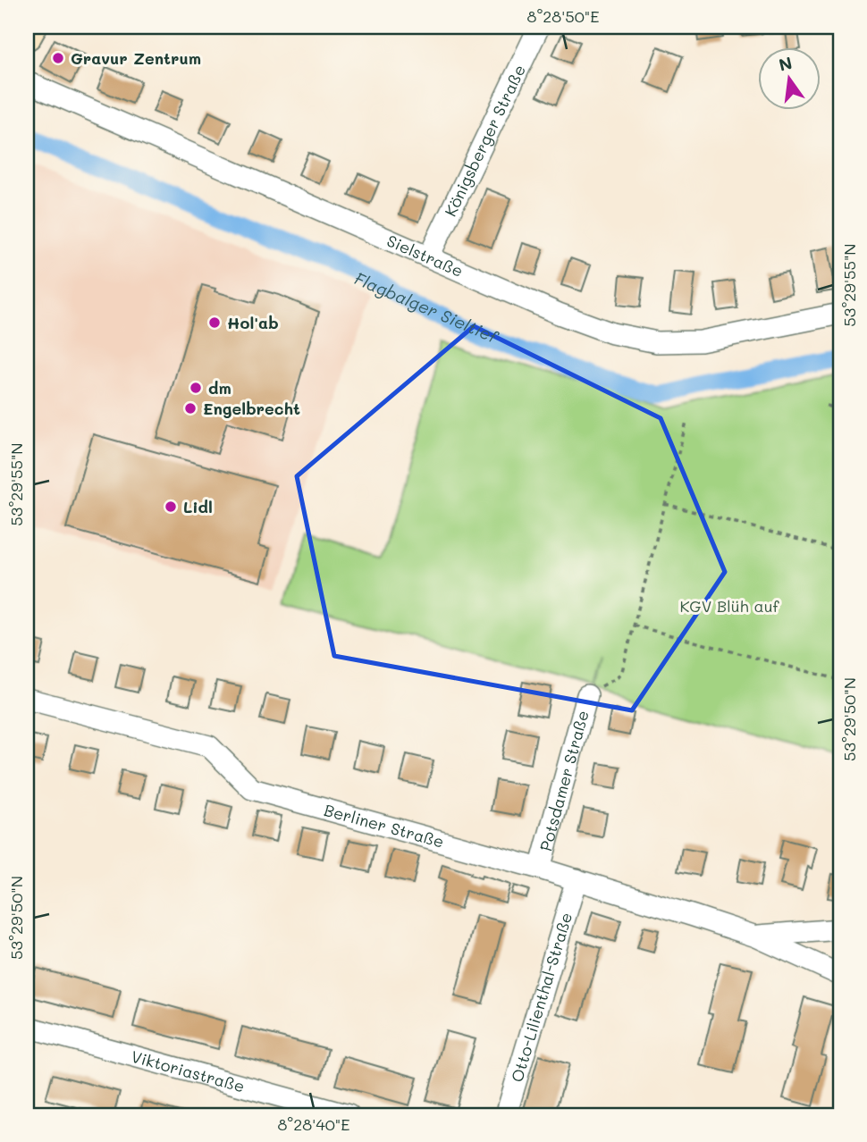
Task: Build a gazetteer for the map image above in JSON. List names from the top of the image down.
{
  "streets": {
    "street": [
      "Königsberger Straße",
      "Sielstraße",
      "Potsdamer Straße",
      "Berliner Straße",
      "Otto-Lilienthal-Straße",
      "Viktoriastraße"
    ]
  },
  "crossings": [
    ["Königsberger Straße", "Sielstraße"],
    ["Potsdamer Straße", "Berliner Straße"],
    ["Berliner Straße", "Otto-Lilienthal-Straße"]
  ],
  "water": ["Flagbalger Sieltief"],
  "parks": ["KGV Blüh auf"],
  "places": [
    "Gravur Zentrum",
    "Hol'ab",
    "dm",
    "Engelbrecht",
    "Lidl"
  ],
  "north": "top",
  "coordinates": [
    "8°28'50\"E",
    "53°29'55\"N",
    "53°29'50\"N",
    "8°28'40\"E"
  ]
}
